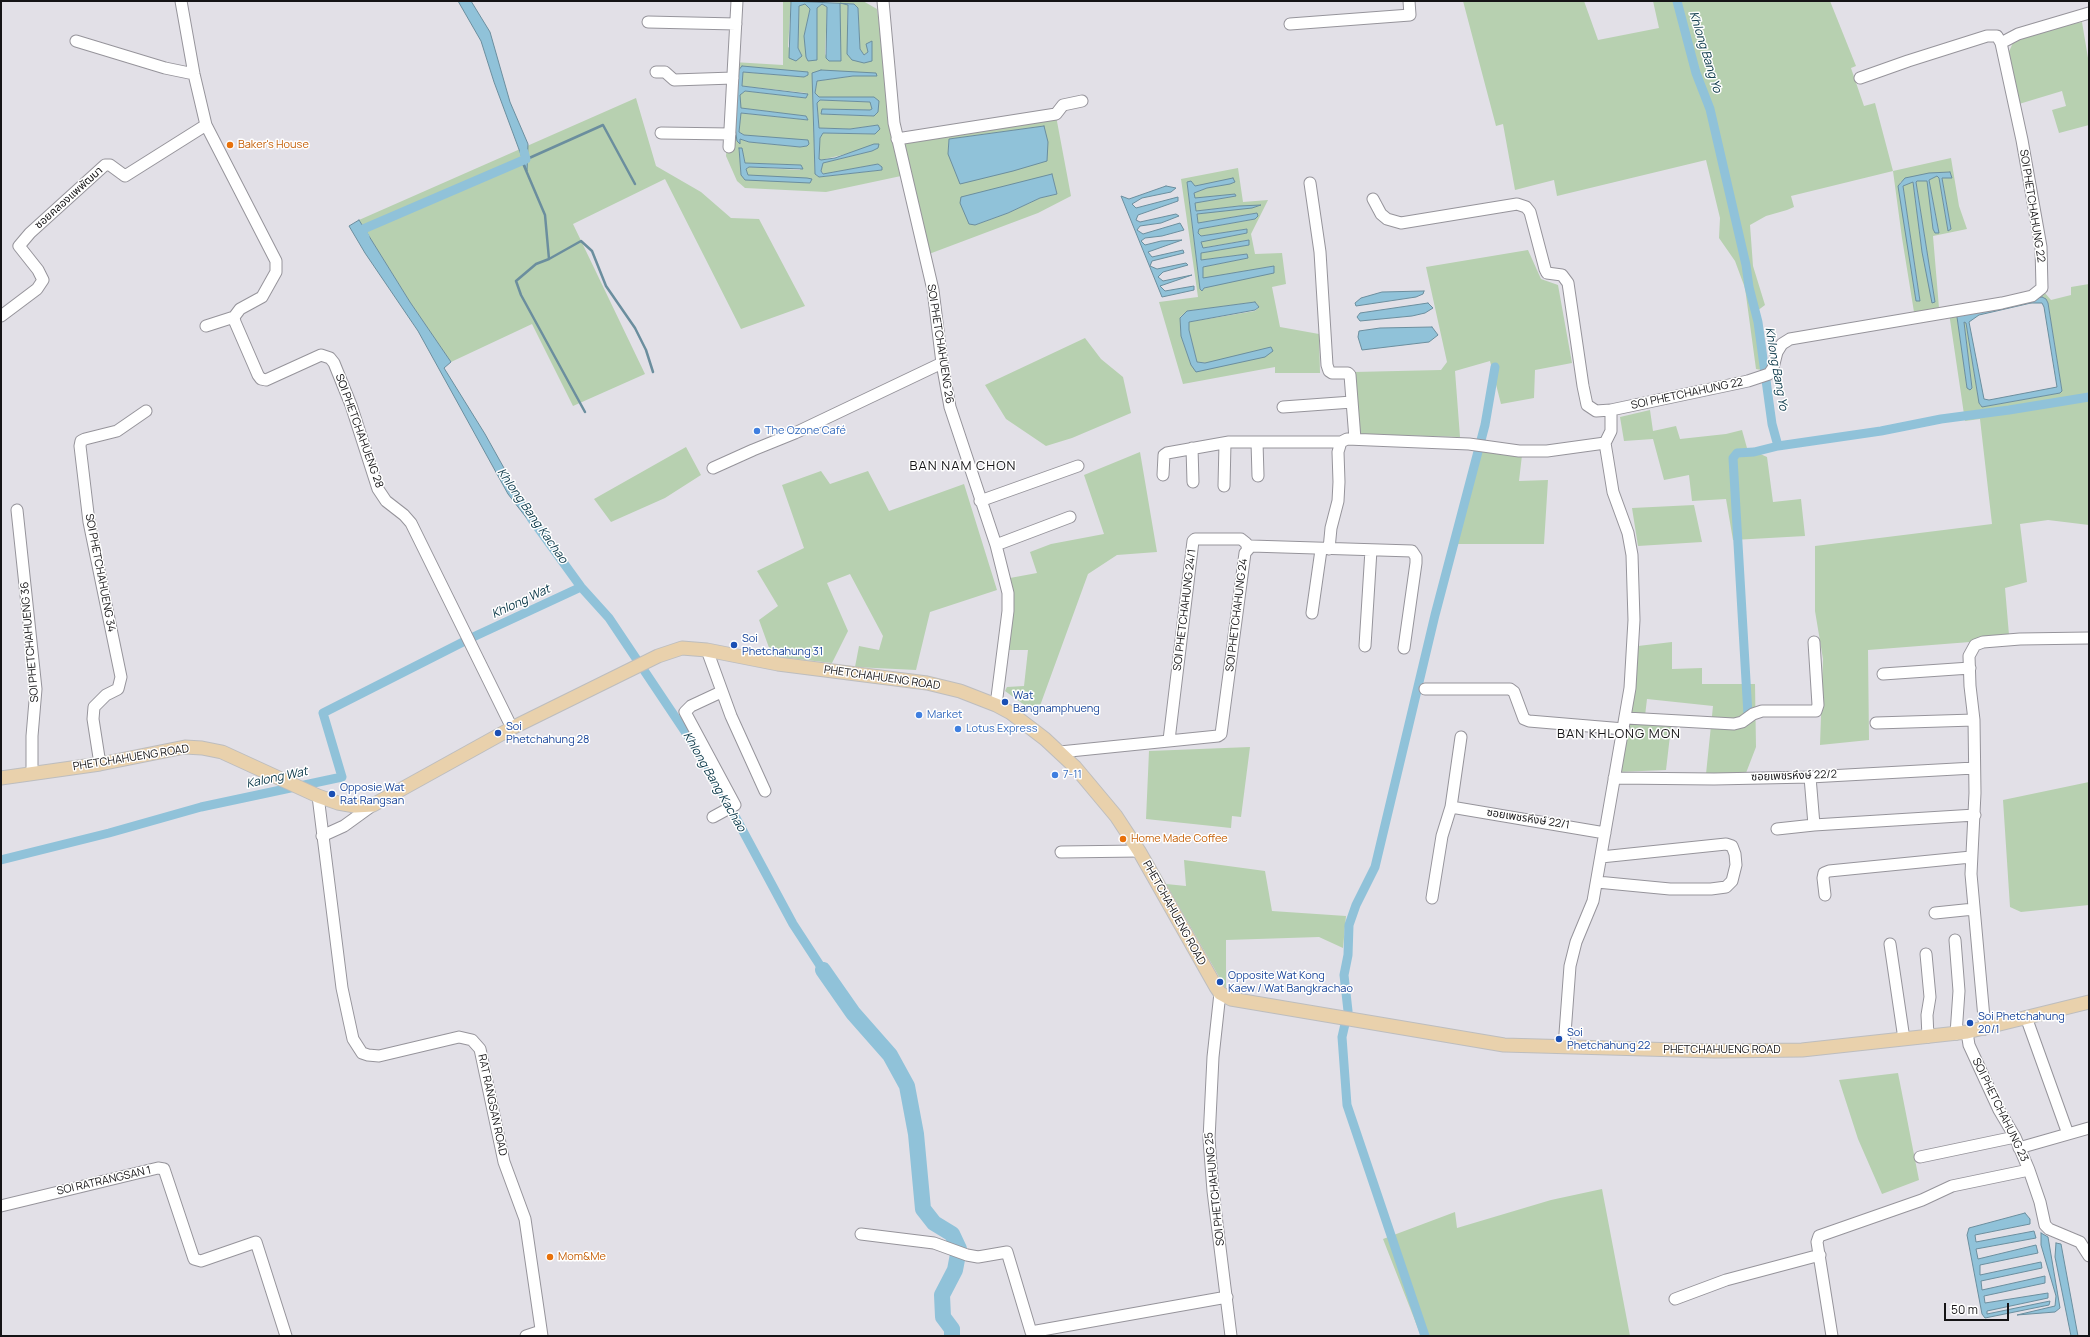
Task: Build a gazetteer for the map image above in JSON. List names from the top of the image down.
{
  "streets": {
    "main road": ["PHETCHAHUENG ROAD"],
    "street": [
      "ซอยคลองแพพัฒนา",
      "SOI PHETCHAHUNG 22",
      "SOI PHETCHAHUENG 26",
      "SOI PHETCHAHUENG 28",
      "SOI PHETCHAHUENG 34",
      "SOI PHETCHAHUNG 24/1",
      "SOI PHETCHAHUNG 24",
      "SOI PHETCHAHUENG 36",
      "ซอยเพชรหึงษ์ 22/2",
      "ซอยเพชรหึงษ์ 22/1",
      "RAT RANGSAN ROAD",
      "SOI PHETCHAHUNG 23",
      "SOI RATRANGSAN 1",
      "SOI PHETCHAHUNG 25"
    ]
  },
  "crossings": [
    ["SOI PHETCHAHUENG 26", "PHETCHAHUENG ROAD"],
    ["SOI PHETCHAHUENG 28", "PHETCHAHUENG ROAD"],
    ["SOI PHETCHAHUENG 34", "PHETCHAHUENG ROAD"],
    ["SOI PHETCHAHUNG 24/1", "SOI PHETCHAHUNG 24"],
    ["SOI PHETCHAHUNG 24", "PHETCHAHUENG ROAD"],
    ["SOI PHETCHAHUENG 36", "PHETCHAHUENG ROAD"],
    ["PHETCHAHUENG ROAD", "RAT RANGSAN ROAD"],
    ["PHETCHAHUENG ROAD", "SOI PHETCHAHUNG 23"],
    ["PHETCHAHUENG ROAD", "SOI PHETCHAHUNG 25"]
  ],
  "districts": ["BAN NAM CHON", "BAN KHLONG MON"],
  "water": [
    "Khlong Bang Yo",
    "Khlong Bang Kachao",
    "Khlong Wat",
    "Kalong Wat"
  ],
  "places": [
    "Baker's House",
    "The Ozone Café",
    "Soi Phetchahung 31",
    "Wat Bangnamphueng",
    "Market",
    "Lotus Express",
    "Soi Phetchahung 28",
    "7-11",
    "Opposie Wat Rat Rangsan",
    "Home Made Coffee",
    "Opposite Wat Kong Kaew / Wat Bangkrachao",
    "Soi Phetchahung 20/1",
    "Soi Phetchahung 22",
    "Mom&Me"
  ],
  "scale_bar": "50 m"
}
